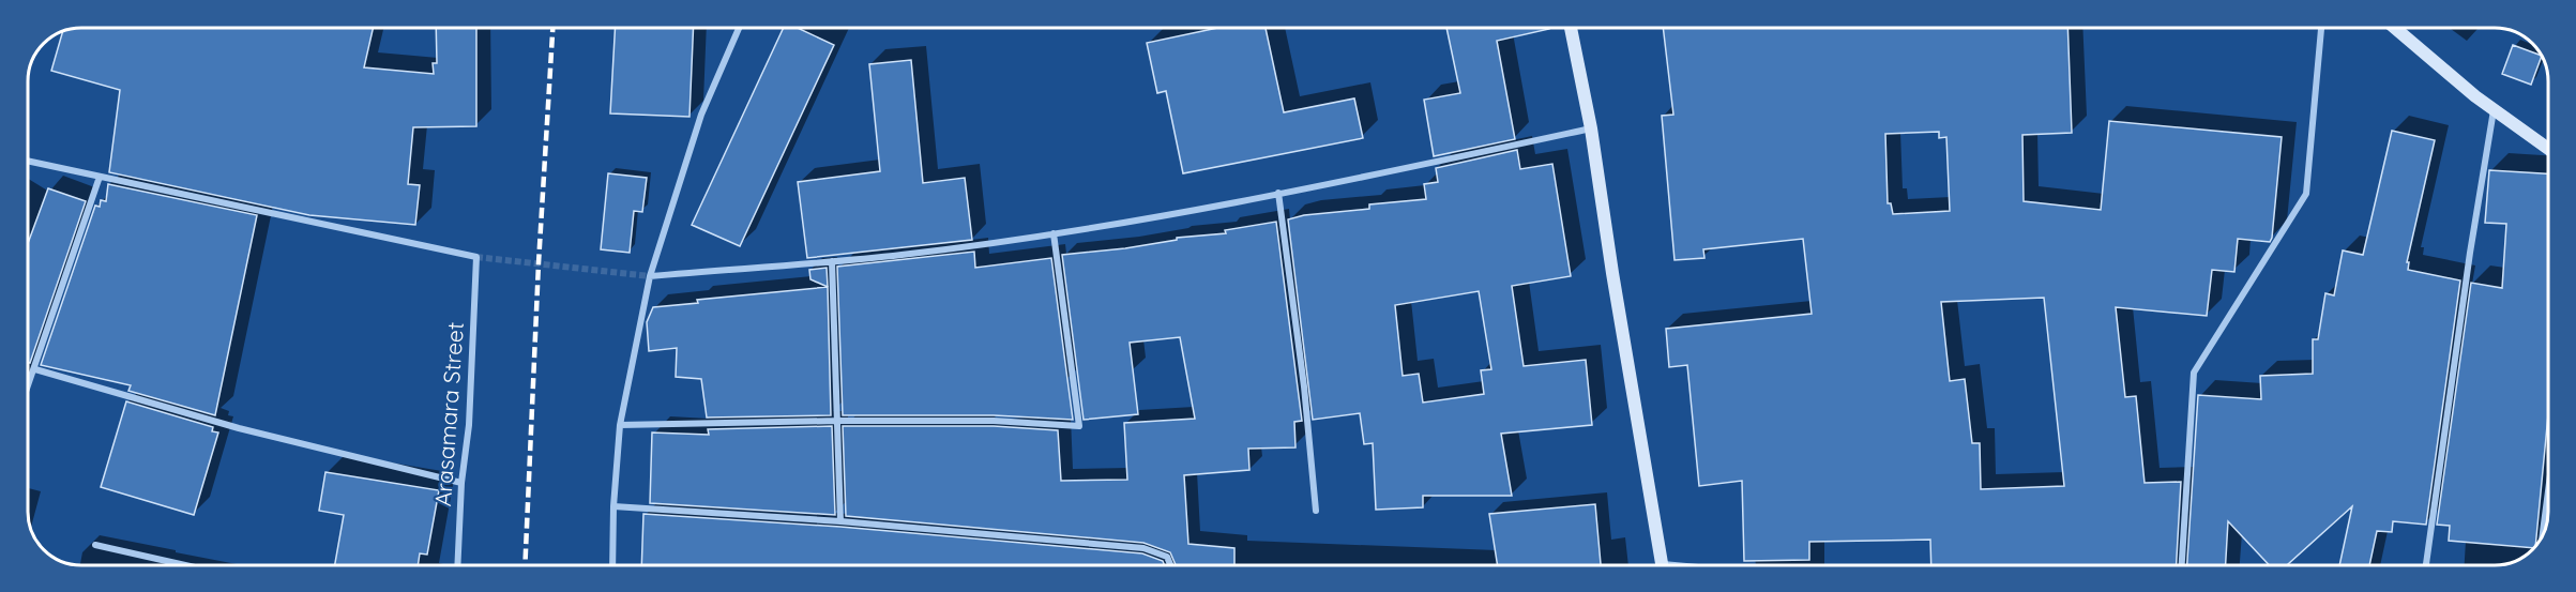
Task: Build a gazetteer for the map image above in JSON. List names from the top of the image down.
{
  "streets": {
    "street": ["Arasamara Street"]
  }
}
